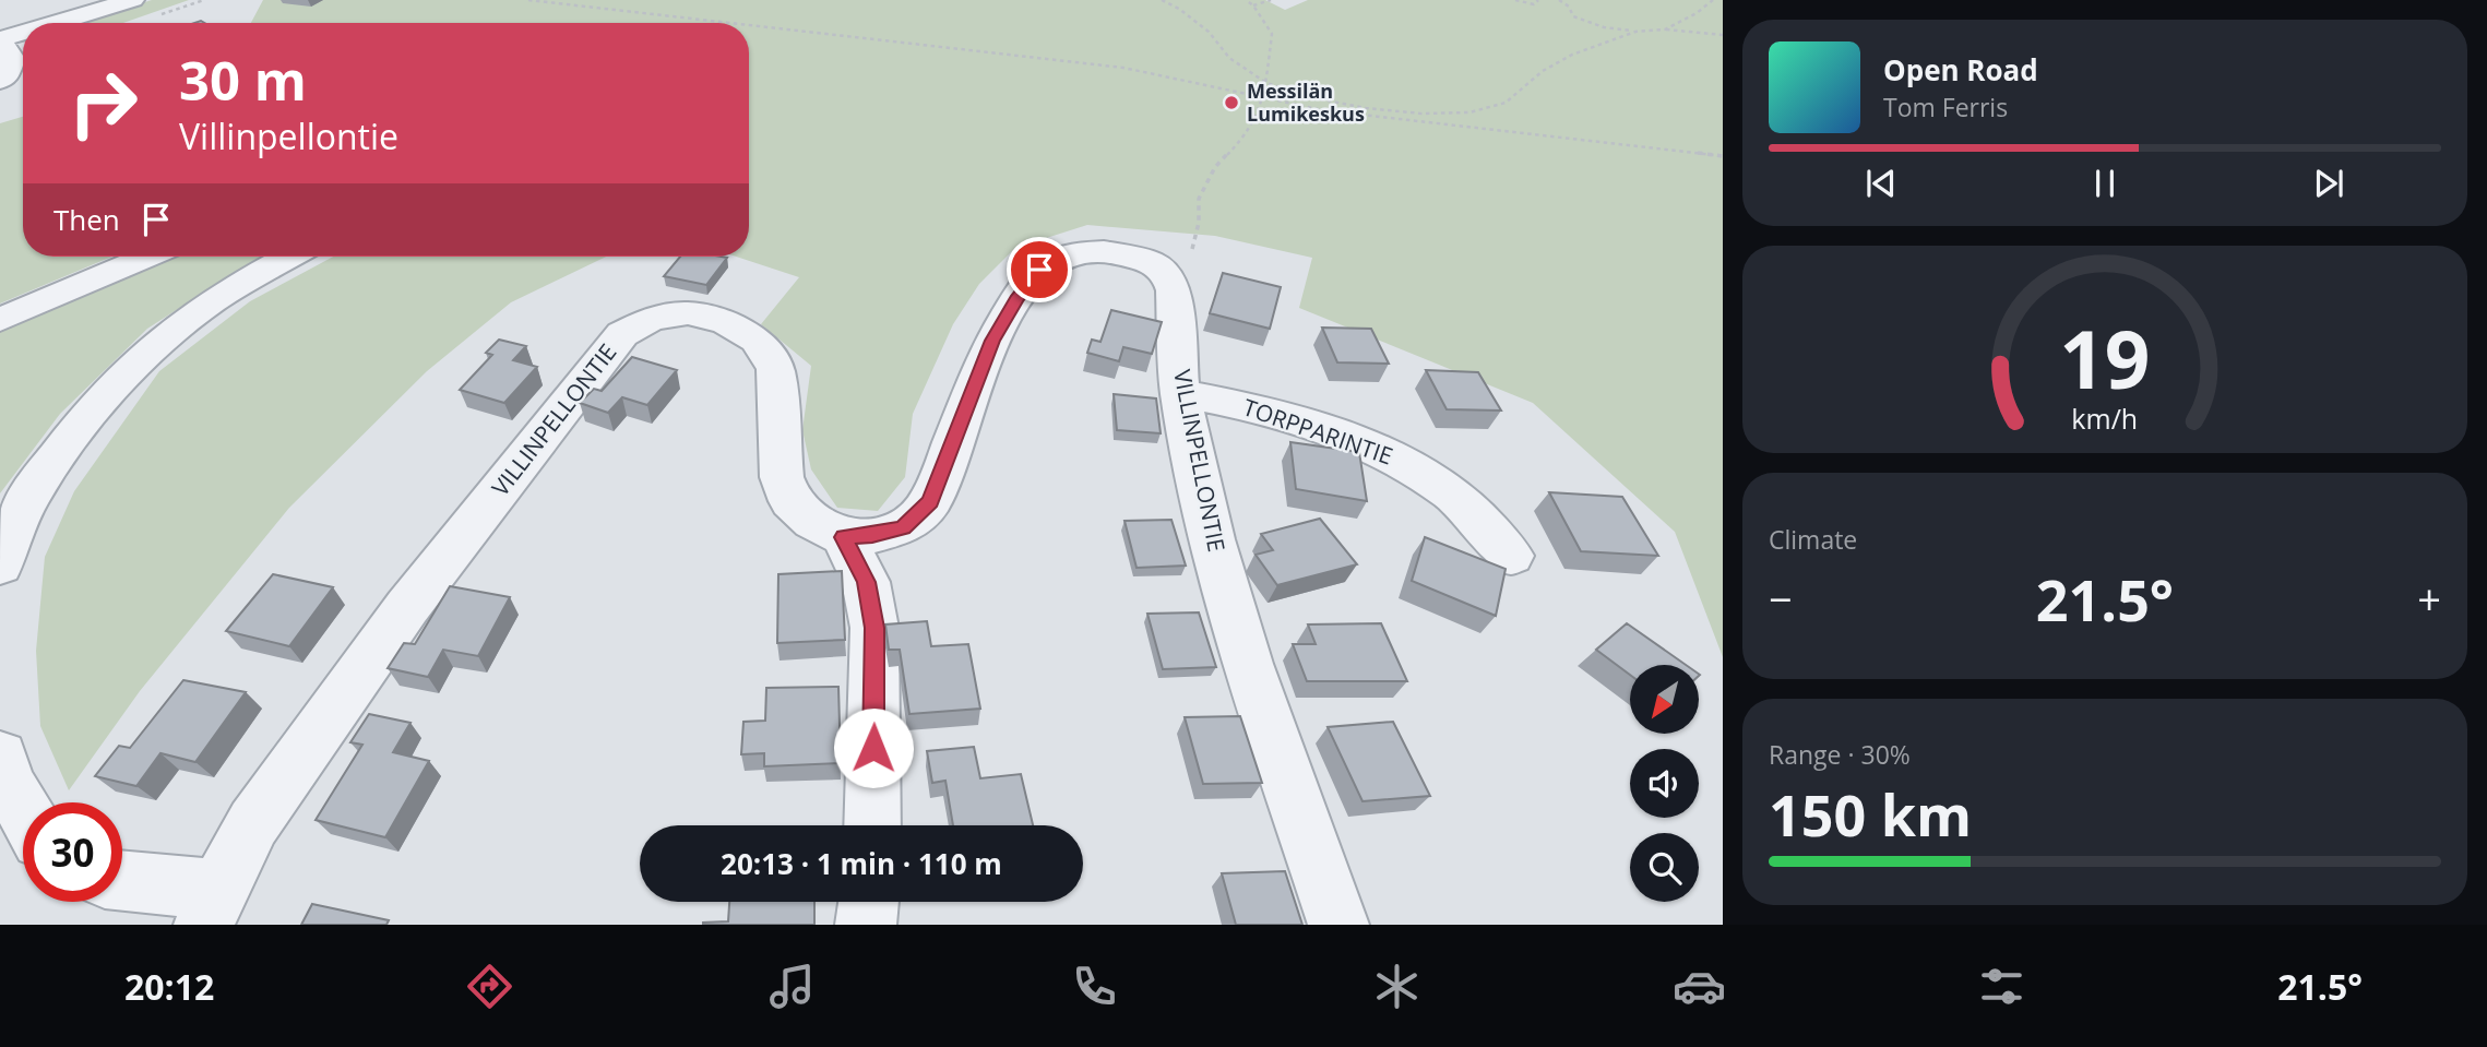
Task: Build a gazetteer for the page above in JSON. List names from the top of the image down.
{
  "streets": {
    "street": ["VILLINPELLONTIE", "TORPPARINTIE"]
  },
  "crossings": [
    ["VILLINPELLONTIE", "TORPPARINTIE"]
  ],
  "places": ["Messilän Lumikeskus"],
  "north": "bottom left",
  "page": {
    "turn": ["30 m", "Villinpellontie"],
    "song": ["Open Road", "Tom Ferris"],
    "then": "Then",
    "tile": [
      "Climate",
      ["Range · 30%", "150 km"]
    ],
    "heat": ["−", "21.5°", "+"],
    "limit": "30",
    "trip": "20:13 · 1 min · 110 m",
    "tabs": ["20:12", "21.5°"],
    "gauge": ["19", "km/h"]
  }
}
